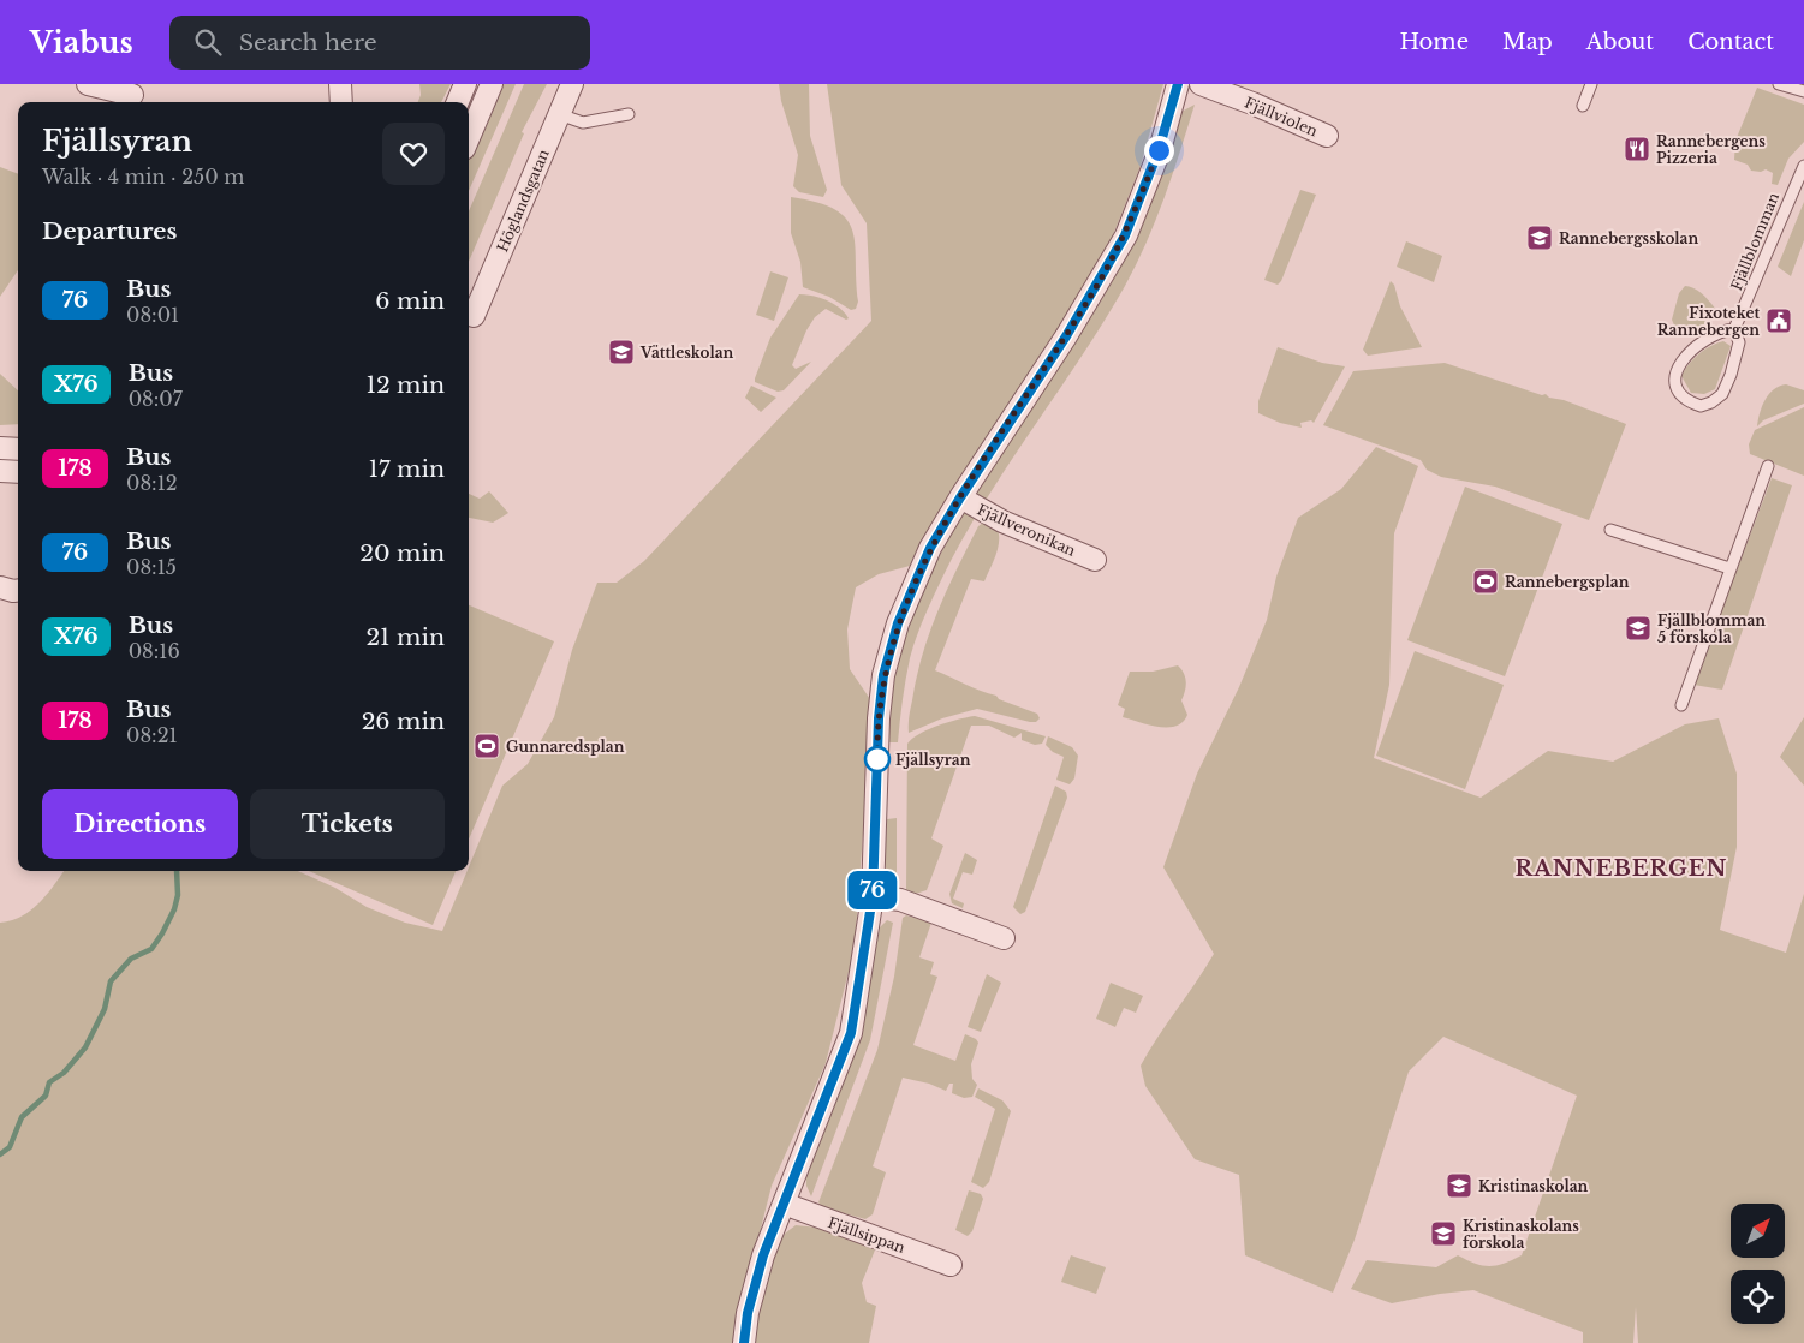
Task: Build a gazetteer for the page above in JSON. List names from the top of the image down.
{
  "streets": {
    "street": [
      "Fjällviolen",
      "Höglandsgatan",
      "Fjällveronikan",
      "Fjällsippan"
    ],
    "lane": ["Fjällblomman"]
  },
  "districts": ["RANNEBERGEN"],
  "places": {
    "restaurant": ["Rannebergens Pizzeria"],
    "school or university": [
      "Rannebergsskolan",
      "Vättleskolan",
      "Fjällblomman 5 förskola",
      "Kristinaskolan",
      "Kristinaskolans förskola"
    ],
    "public building": ["Fixoteket Rannebergen"],
    "sports": ["Rannebergsplan", "Gunnaredsplan"],
    "other": ["Fjällsyran"]
  },
  "lines": ["bus line 76"],
  "north": "top right",
  "page": {
    "header": "Viabus",
    "search": "Search here",
    "nav": [
      "Home",
      "Map",
      "About",
      "Contact"
    ],
    "on_map": "76",
    "heading": [
      ["Fjällsyran", "Walk · 4 min · 250 m"],
      "Departures"
    ],
    "list": [
      {
        "mark": "76",
        "name": "Bus",
        "note": "08:01",
        "value": "6 min"
      },
      {
        "mark": "X76",
        "name": "Bus",
        "note": "08:07",
        "value": "12 min"
      },
      {
        "mark": "178",
        "name": "Bus",
        "note": "08:12",
        "value": "17 min"
      },
      {
        "mark": "76",
        "name": "Bus",
        "note": "08:15",
        "value": "20 min"
      },
      {
        "mark": "X76",
        "name": "Bus",
        "note": "08:16",
        "value": "21 min"
      },
      {
        "mark": "178",
        "name": "Bus",
        "note": "08:21",
        "value": "26 min"
      }
    ],
    "buttons": ["Directions", "Tickets"]
  }
}
